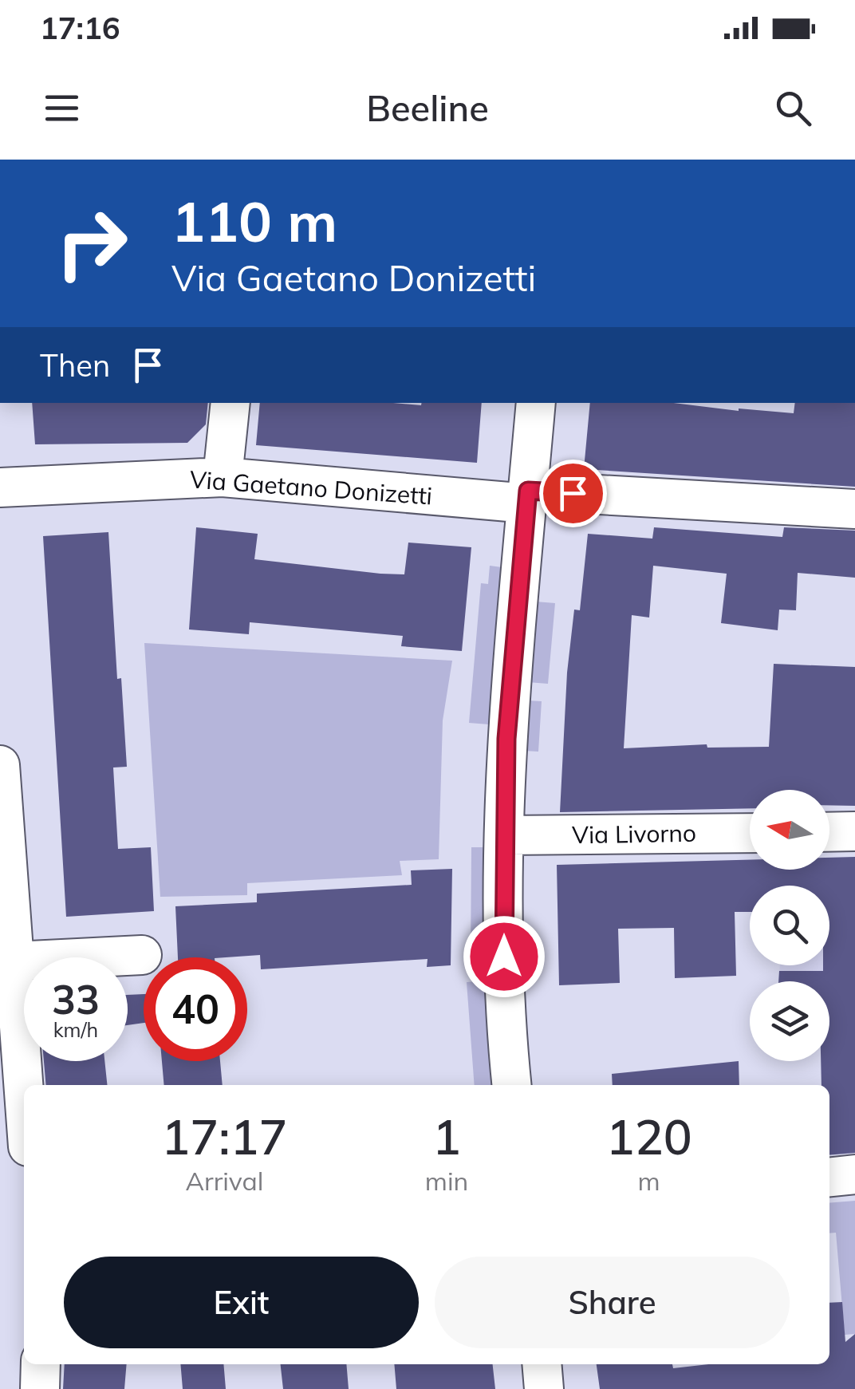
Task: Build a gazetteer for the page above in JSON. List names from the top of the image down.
{
  "streets": {
    "street": ["Via Gaetano Donizetti", "Via Livorno"]
  },
  "north": "left",
  "page": {
    "status": "17:16",
    "header": "Beeline",
    "turn": ["110 m", "Via Gaetano Donizetti"],
    "then": "Then",
    "speed": "33 km/h",
    "limit": "40",
    "eta": [
      "17:17",
      "Arrival",
      "1",
      "min",
      "120",
      "m"
    ],
    "buttons": ["Exit", "Share"]
  }
}
